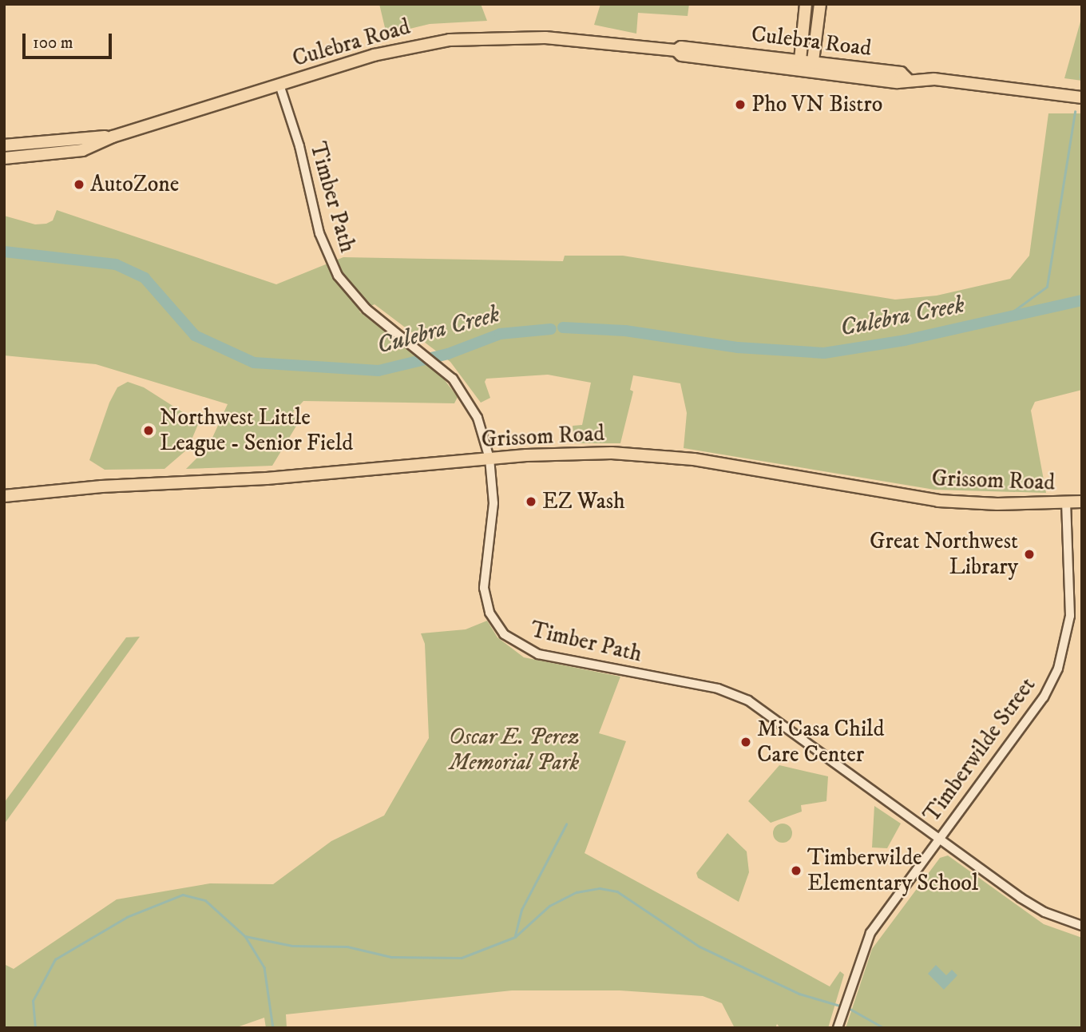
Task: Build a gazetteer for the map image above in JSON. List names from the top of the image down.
{
  "streets": {
    "main road": ["Culebra Road", "Grissom Road"],
    "street": ["Timber Path", "Timberwilde Street"]
  },
  "crossings": [
    ["Culebra Road", "Timber Path"],
    ["Timber Path", "Grissom Road"],
    ["Timber Path", "Timberwilde Street"],
    ["Grissom Road", "Timberwilde Street"]
  ],
  "water": ["Culebra Creek"],
  "parks": ["Oscar E. Perez Memorial Park"],
  "places": [
    "Pho VN Bistro",
    "AutoZone",
    "Northwest Little League - Senior Field",
    "EZ Wash",
    "Great Northwest Library",
    "Mi Casa Child Care Center",
    "Timberwilde Elementary School"
  ],
  "scale_bar": "100 m"
}
